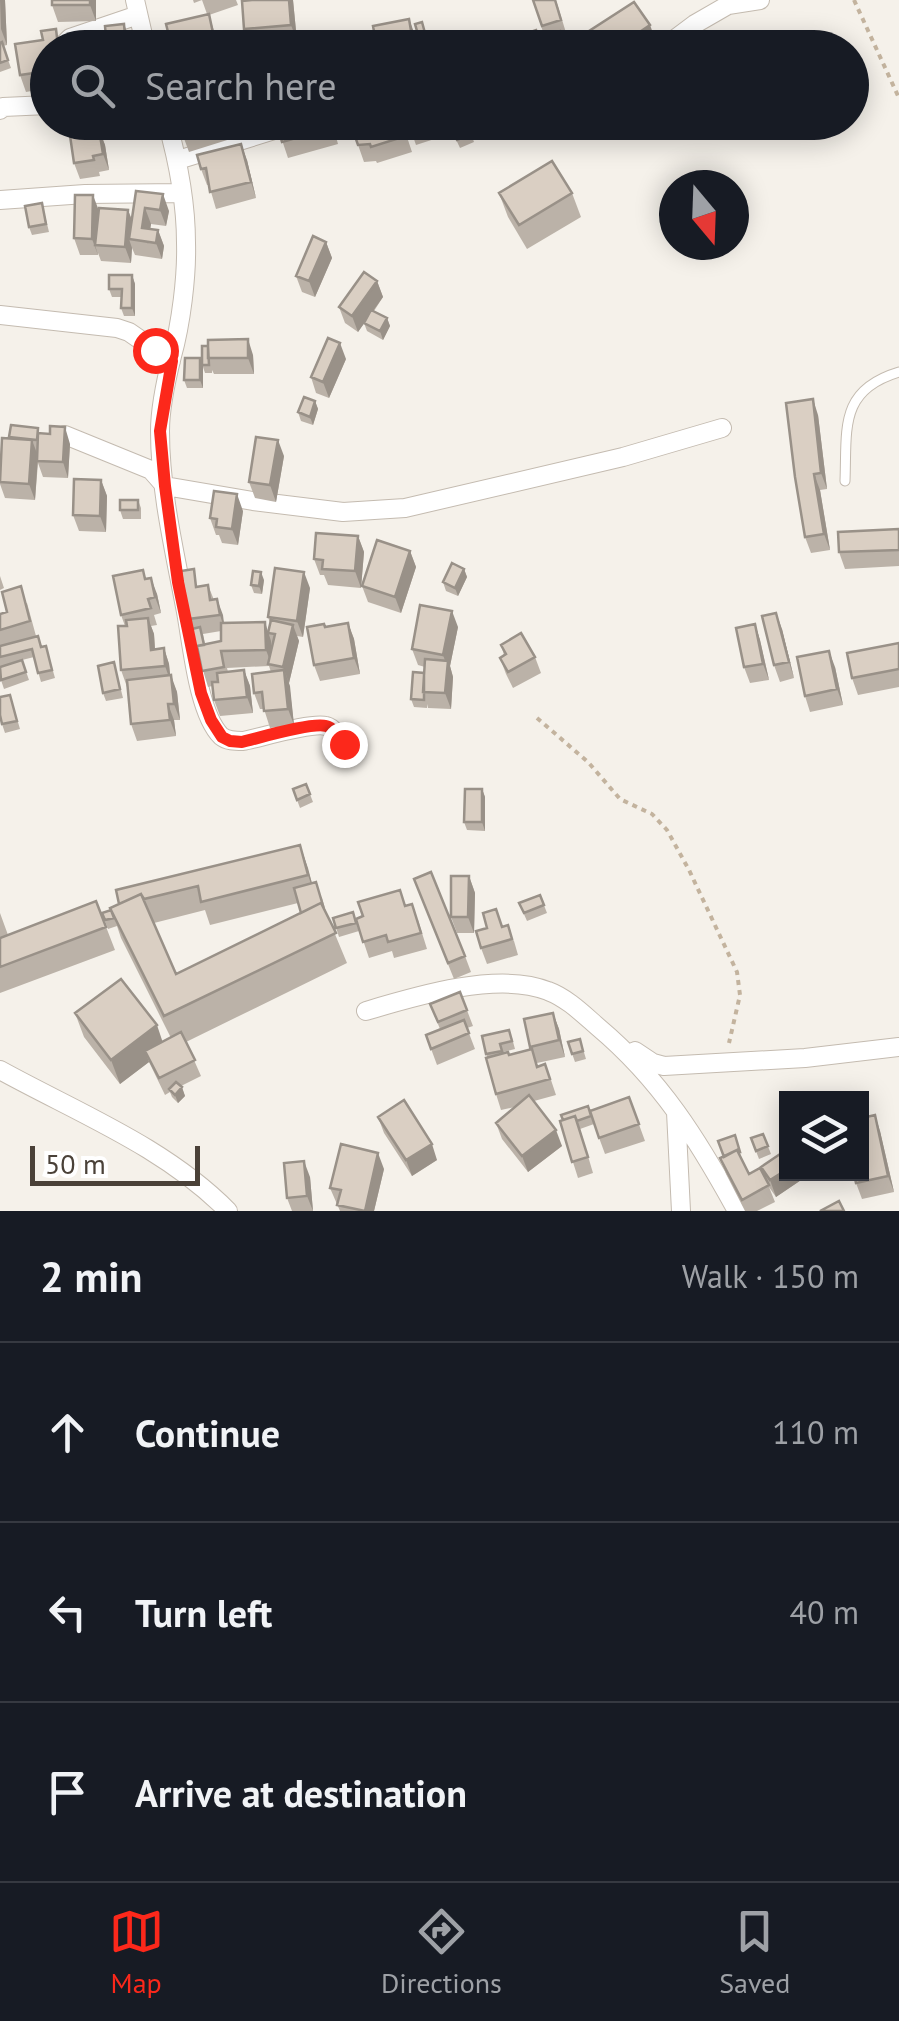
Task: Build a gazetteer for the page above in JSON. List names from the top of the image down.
{
  "scale_bar": "50 m",
  "north": "bottom",
  "page": {
    "search": "Search here",
    "scale": "50 m",
    "heading": ["2 min", "Walk · 150 m"],
    "list": [
      ["Continue", "110 m"],
      ["Turn left", "40 m"],
      "Arrive at destination"
    ],
    "nav": ["Map", "Directions", "Saved"]
  }
}
